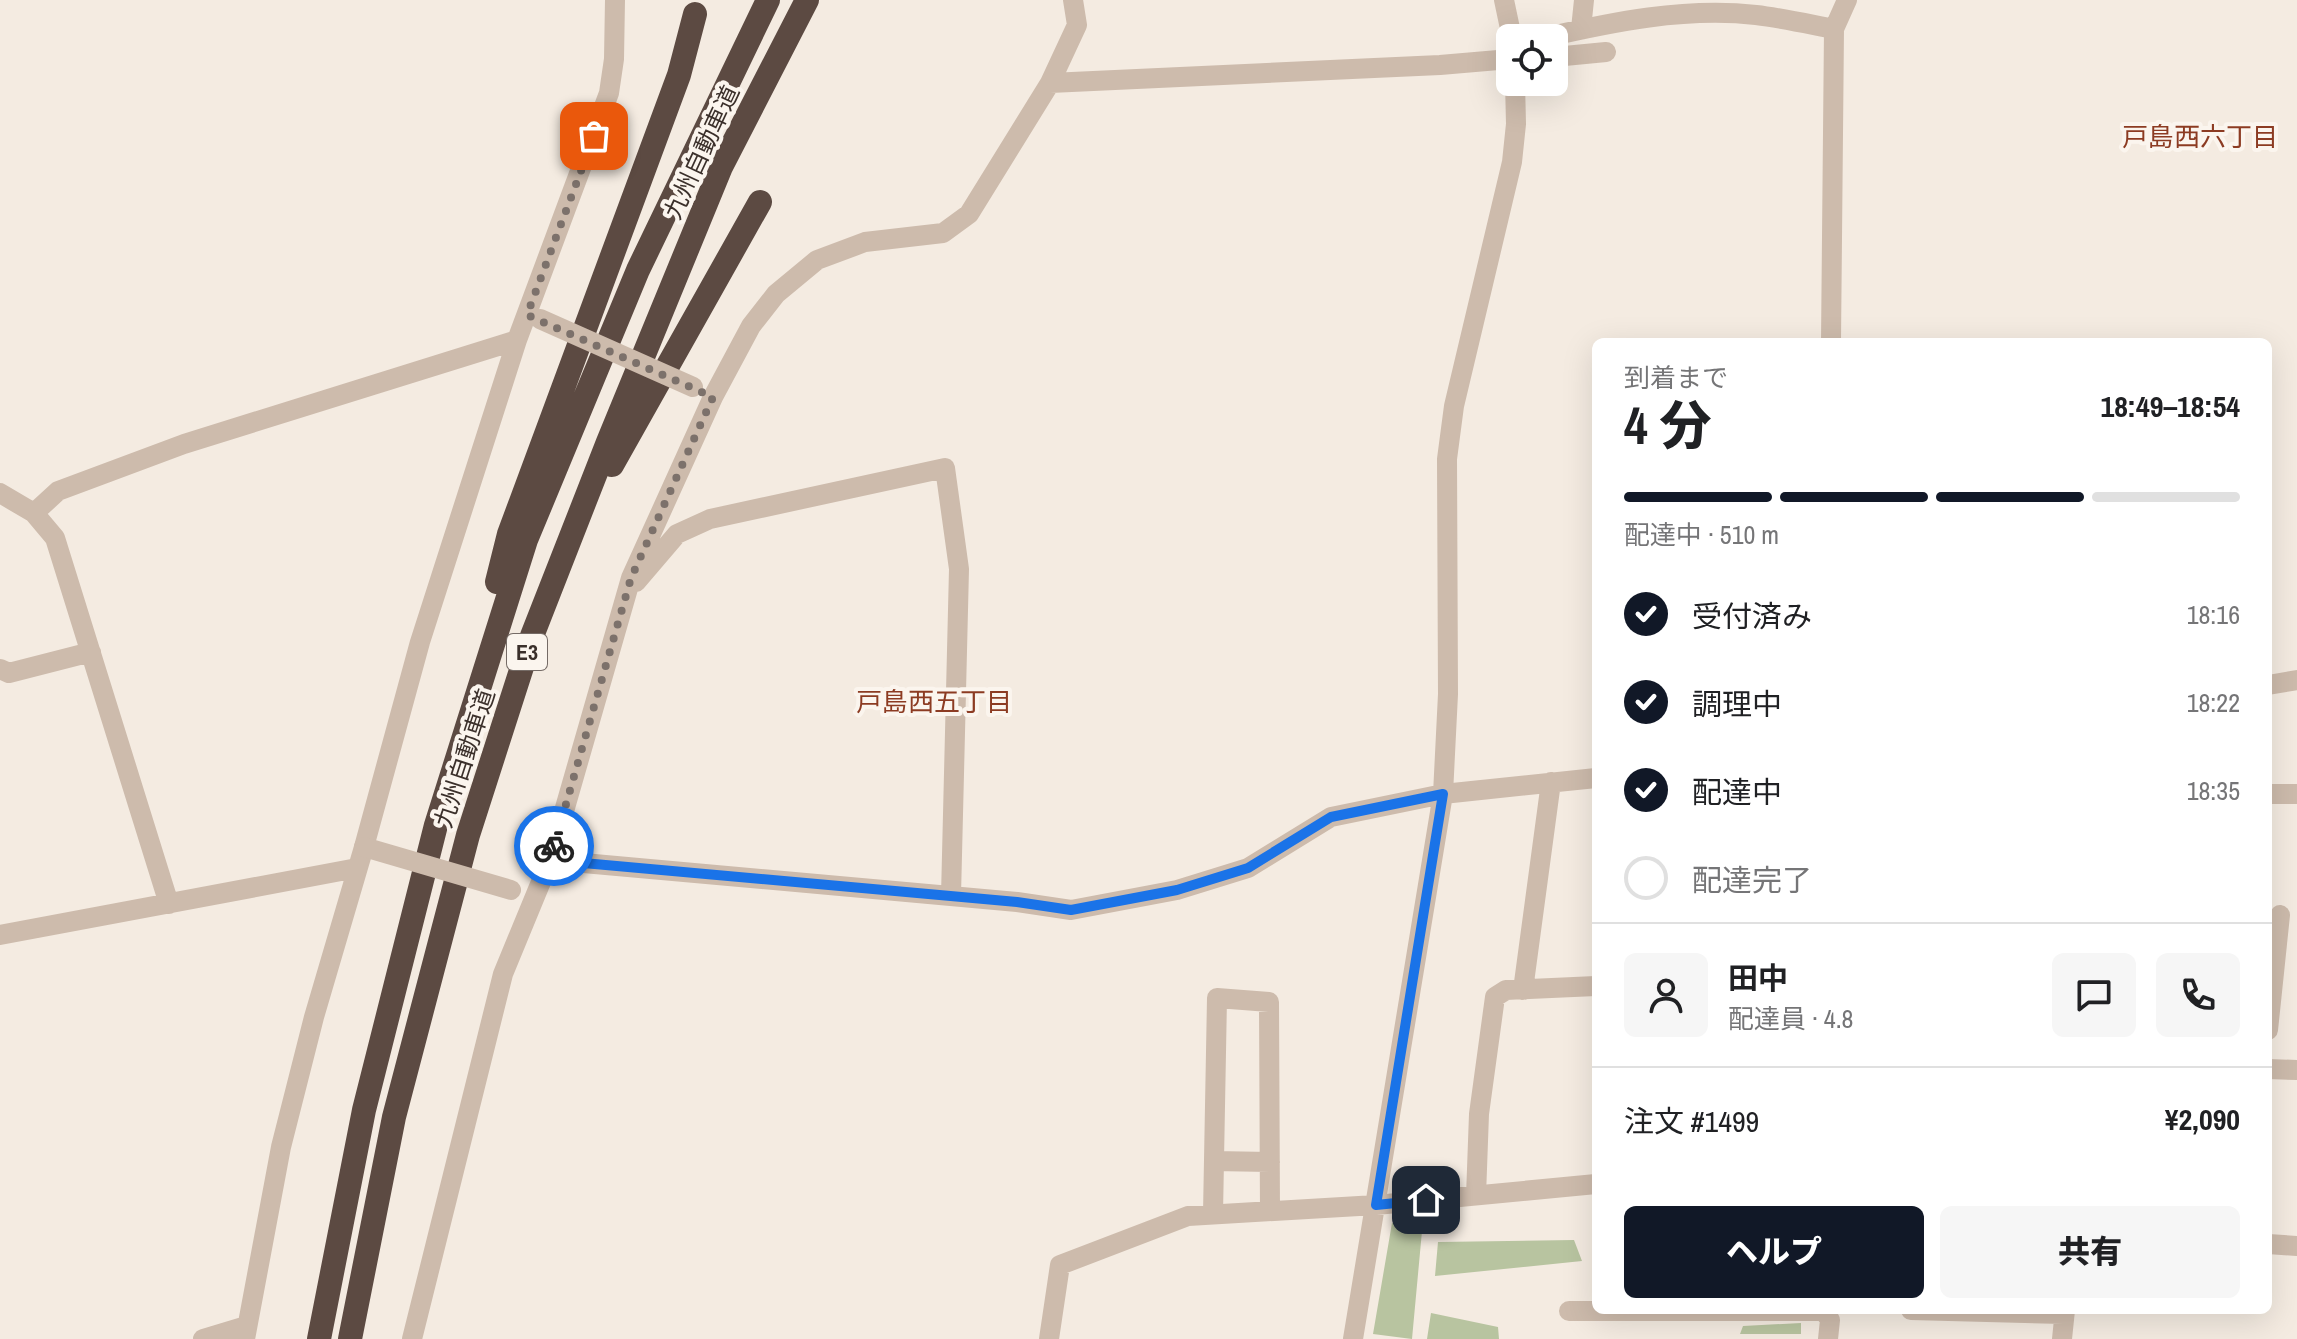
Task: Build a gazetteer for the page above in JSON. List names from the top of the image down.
{
  "streets": {
    "highway": ["九州自動車道", "E3"]
  },
  "districts": ["戸島西六丁目", "戸島西五丁目"],
  "page": {
    "heading": ["4 分", "到着まで", "18:49–18:54"],
    "panel": [
      "田中",
      "配達員 · 4.8",
      "注文 #1499",
      "¥2,090"
    ],
    "bar": "配達中 · 510 m",
    "list": [
      ["受付済み", "18:16"],
      ["調理中", "18:22"],
      ["配達中", "18:35"],
      "配達完了"
    ],
    "buttons": ["ヘルプ", "共有"]
  }
}
